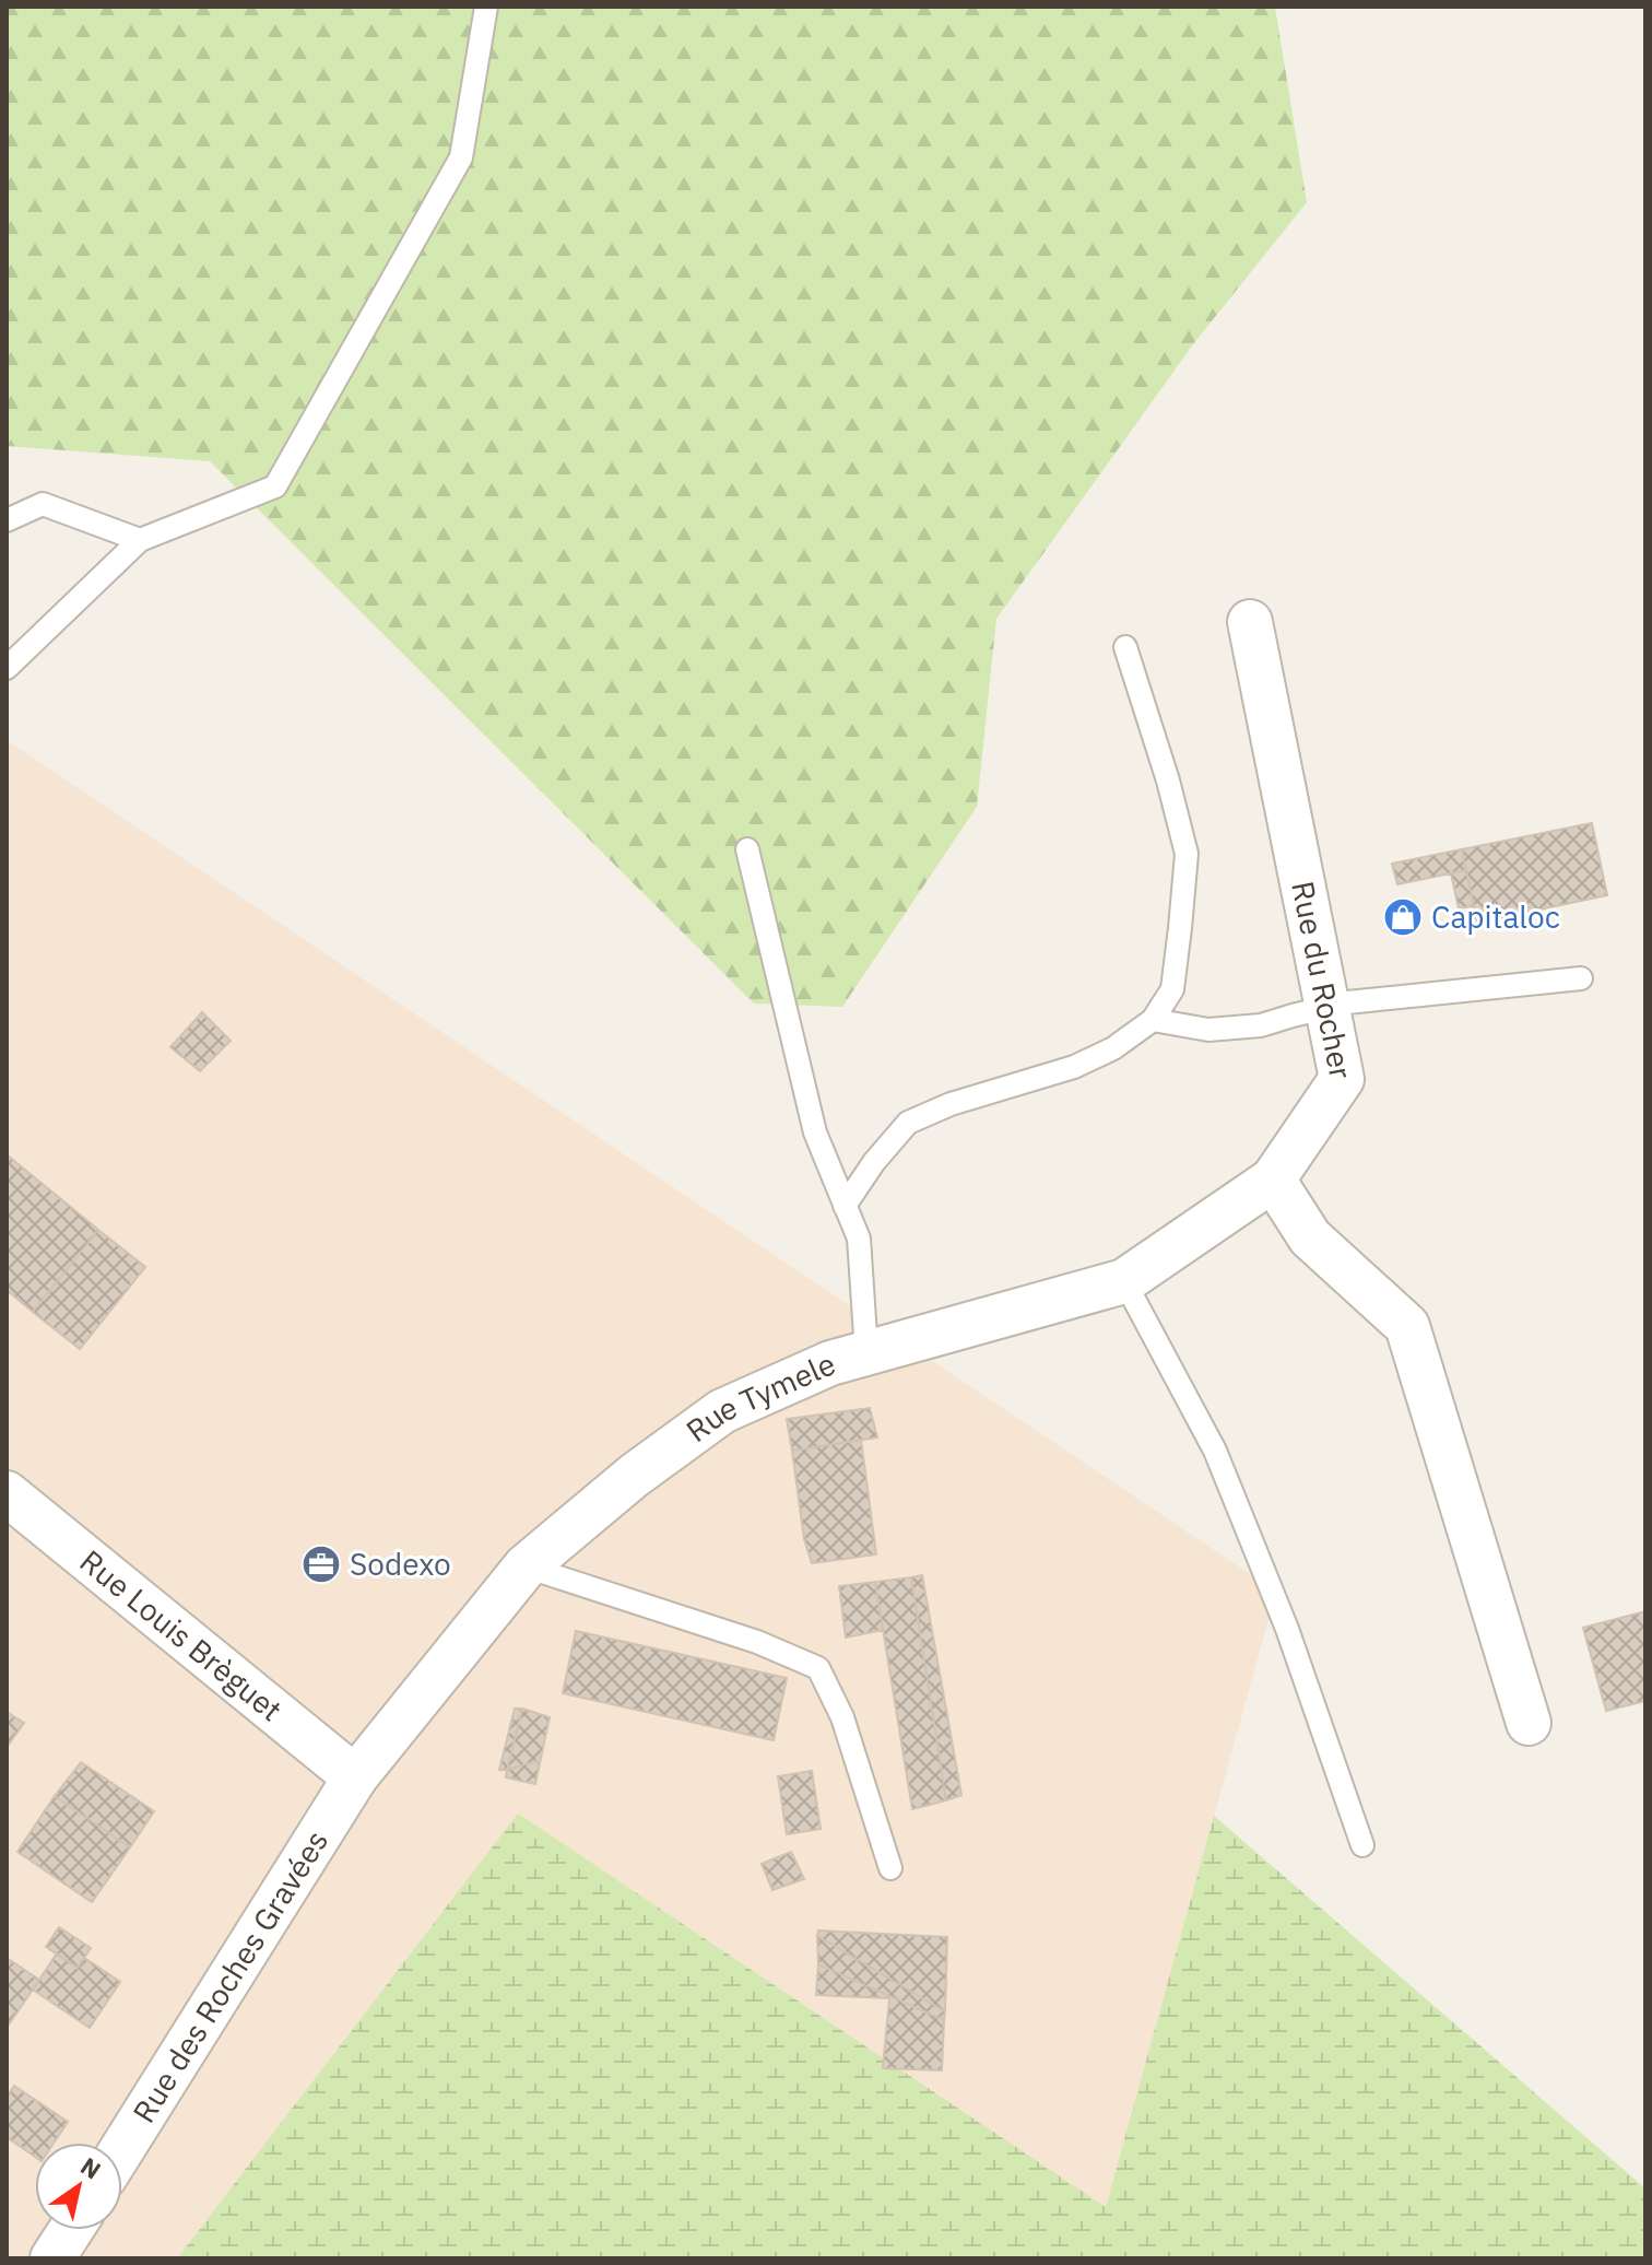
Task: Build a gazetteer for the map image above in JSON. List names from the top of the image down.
{
  "streets": {
    "street": [
      "Rue du Rocher",
      "Rue Tymele",
      "Rue Louis Brèguet",
      "Rue des Roches Gravées"
    ]
  },
  "crossings": [
    ["Rue du Rocher", "Rue Tymele"],
    ["Rue Tymele", "Rue Louis Brèguet"],
    ["Rue Tymele", "Rue des Roches Gravées"],
    ["Rue Louis Brèguet", "Rue des Roches Gravées"]
  ],
  "places": {
    "shop": ["Capitaloc"],
    "office": ["Sodexo"]
  },
  "north": "top right"
}
